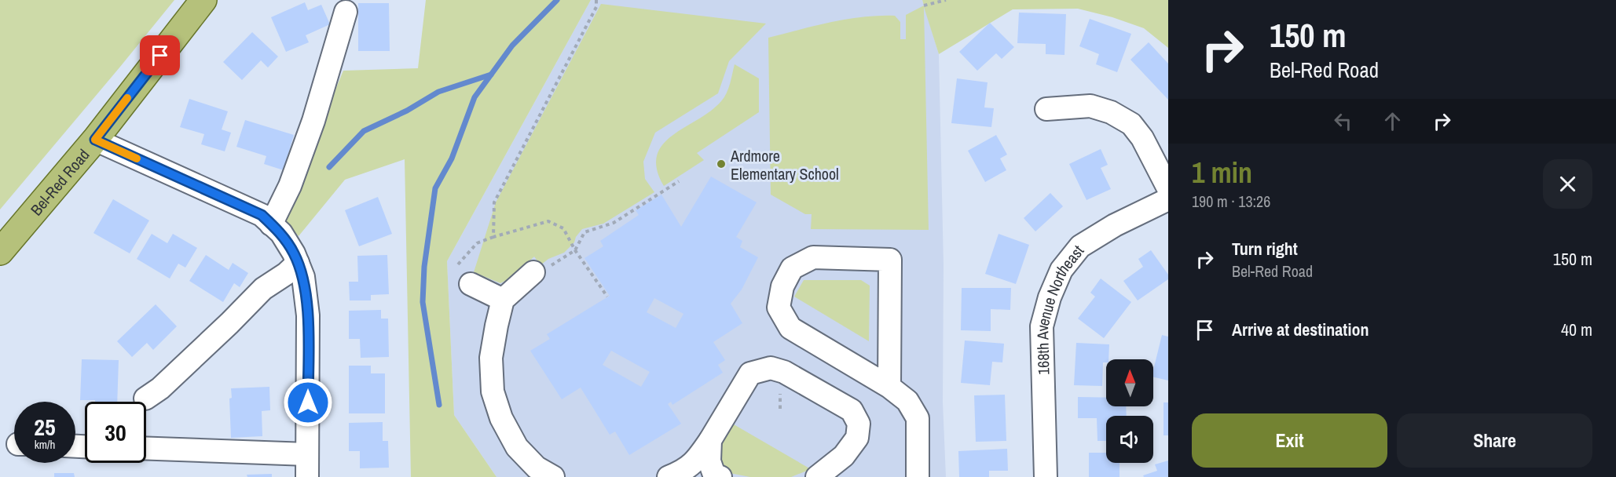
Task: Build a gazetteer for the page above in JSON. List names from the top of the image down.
{
  "streets": {
    "main road": ["Bel-Red Road"],
    "street": ["168th Avenue Northeast"]
  },
  "places": ["Ardmore Elementary School"],
  "north": "top",
  "page": {
    "turn": ["150 m", "Bel-Red Road"],
    "heading": ["1 min", "190 m · 13:26"],
    "list": [
      {
        "name": "Turn right",
        "note": "Bel-Red Road",
        "value": "150 m"
      },
      {
        "name": "Arrive at destination",
        "value": "40 m"
      }
    ],
    "speed": "25 km/h",
    "limit": "30",
    "buttons": ["Exit", "Share"]
  }
}
